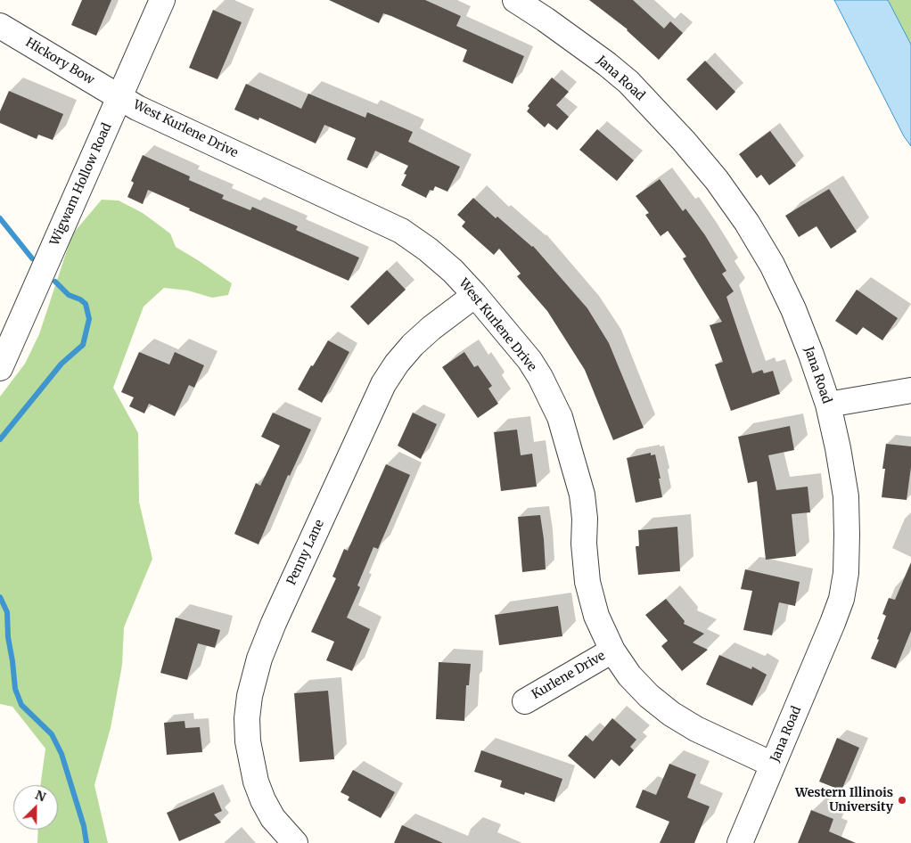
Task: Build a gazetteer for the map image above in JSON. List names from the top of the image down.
{
  "streets": {
    "street": [
      "Hickory Bow",
      "Jana Road",
      "West Kurlene Drive",
      "Wigwam Hollow Road",
      "Penny Lane",
      "Kurlene Drive"
    ]
  },
  "crossings": [
    ["Hickory Bow", "West Kurlene Drive"],
    ["Hickory Bow", "Wigwam Hollow Road"],
    ["Jana Road", "West Kurlene Drive"],
    ["West Kurlene Drive", "Wigwam Hollow Road"],
    ["West Kurlene Drive", "Penny Lane"],
    ["West Kurlene Drive", "Kurlene Drive"]
  ],
  "places": ["Western Illinois University"],
  "north": "top right"
}
